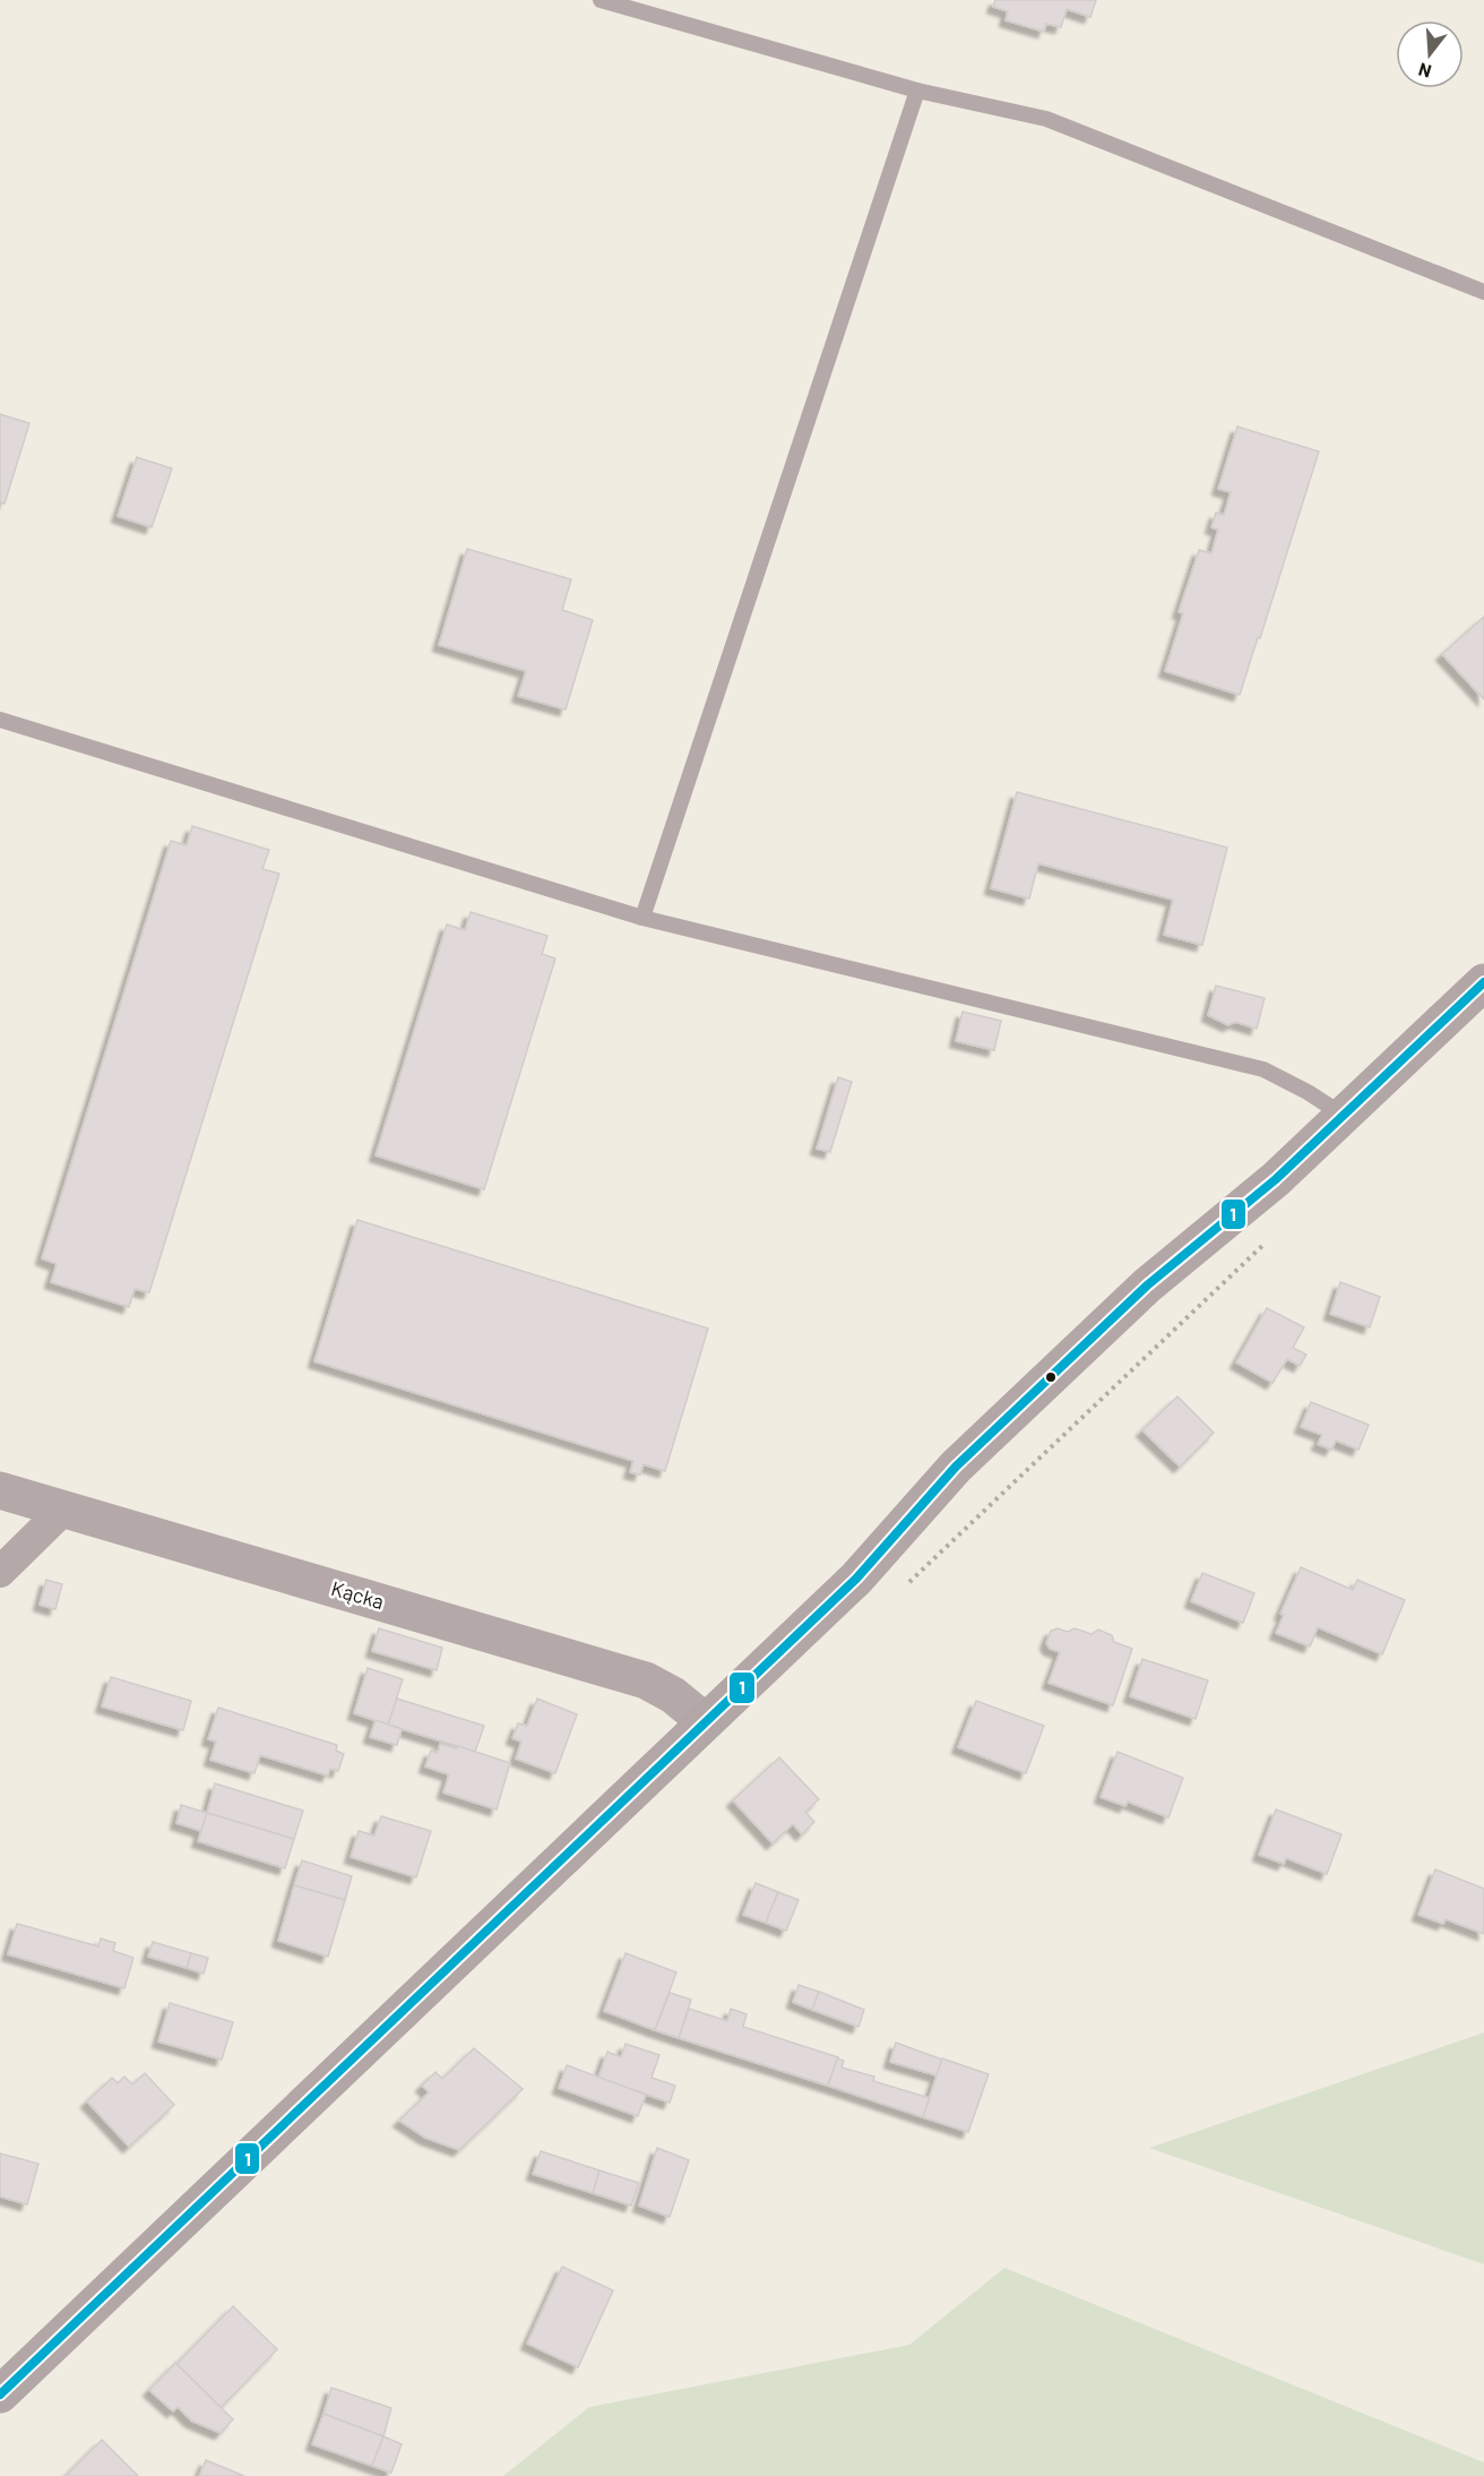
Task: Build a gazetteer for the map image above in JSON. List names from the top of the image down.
{
  "streets": {
    "street": ["Kącka"]
  },
  "lines": ["transit line 1"],
  "north": "bottom"
}
